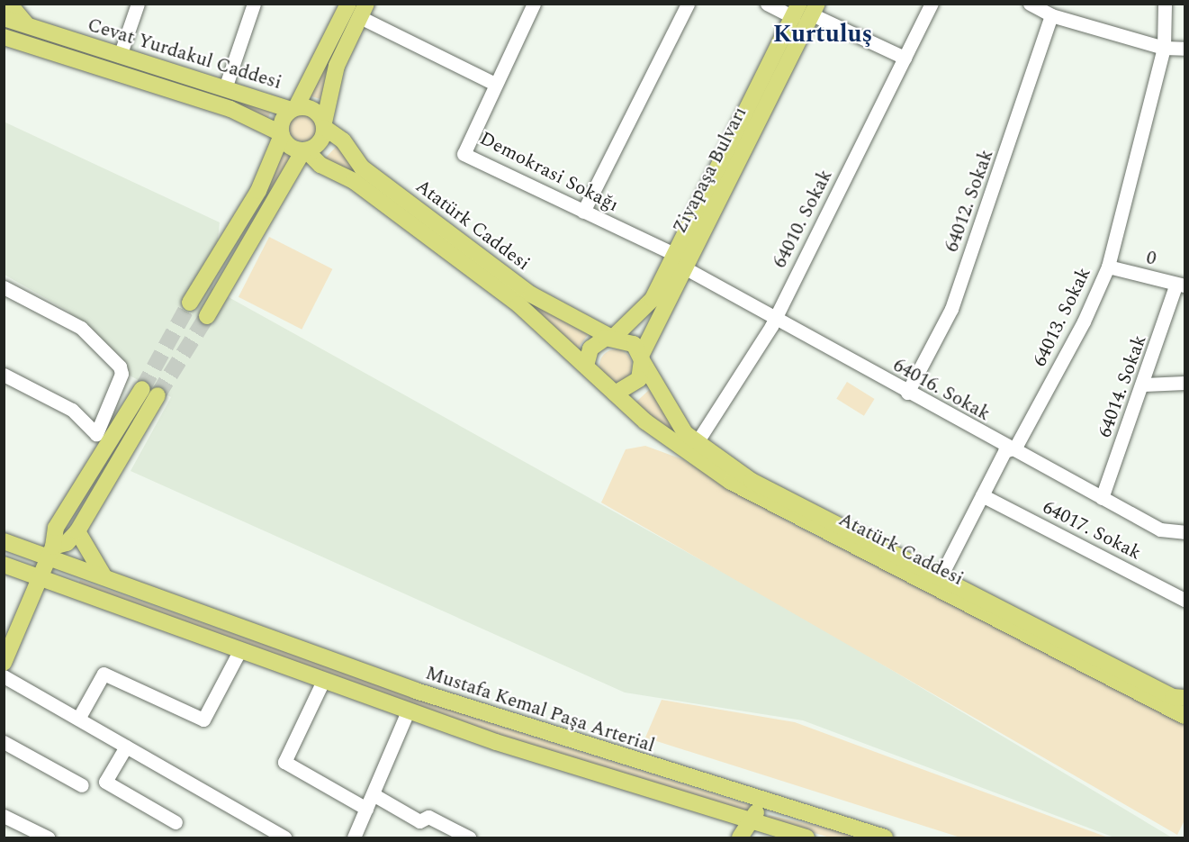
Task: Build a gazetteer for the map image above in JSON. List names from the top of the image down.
{
  "streets": {
    "main road": [
      "Cevat Yurdakul Caddesi",
      "Ziyapaşa Bulvarı",
      "Atatürk Caddesi",
      "Mustafa Kemal Paşa Arterial"
    ],
    "street": [
      "Demokrasi Sokağı",
      "64012. Sokak",
      "64010. Sokak",
      "0",
      "64013. Sokak",
      "64014. Sokak",
      "64016. Sokak",
      "64017. Sokak"
    ]
  },
  "crossings": [
    ["Cevat Yurdakul Caddesi", "Atatürk Caddesi"],
    ["Ziyapaşa Bulvarı", "Demokrasi Sokağı"],
    ["Ziyapaşa Bulvarı", "Atatürk Caddesi"],
    ["Ziyapaşa Bulvarı", "64016. Sokak"],
    ["Demokrasi Sokağı", "64016. Sokak"],
    ["64012. Sokak", "64016. Sokak"],
    ["64010. Sokak", "Atatürk Caddesi"],
    ["64010. Sokak", "64016. Sokak"],
    ["Atatürk Caddesi", "64013. Sokak"],
    ["0", "64013. Sokak"],
    ["0", "64014. Sokak"],
    ["64013. Sokak", "64016. Sokak"],
    ["64013. Sokak", "64017. Sokak"],
    ["64014. Sokak", "64016. Sokak"]
  ],
  "districts": ["Kurtuluş"]
}
